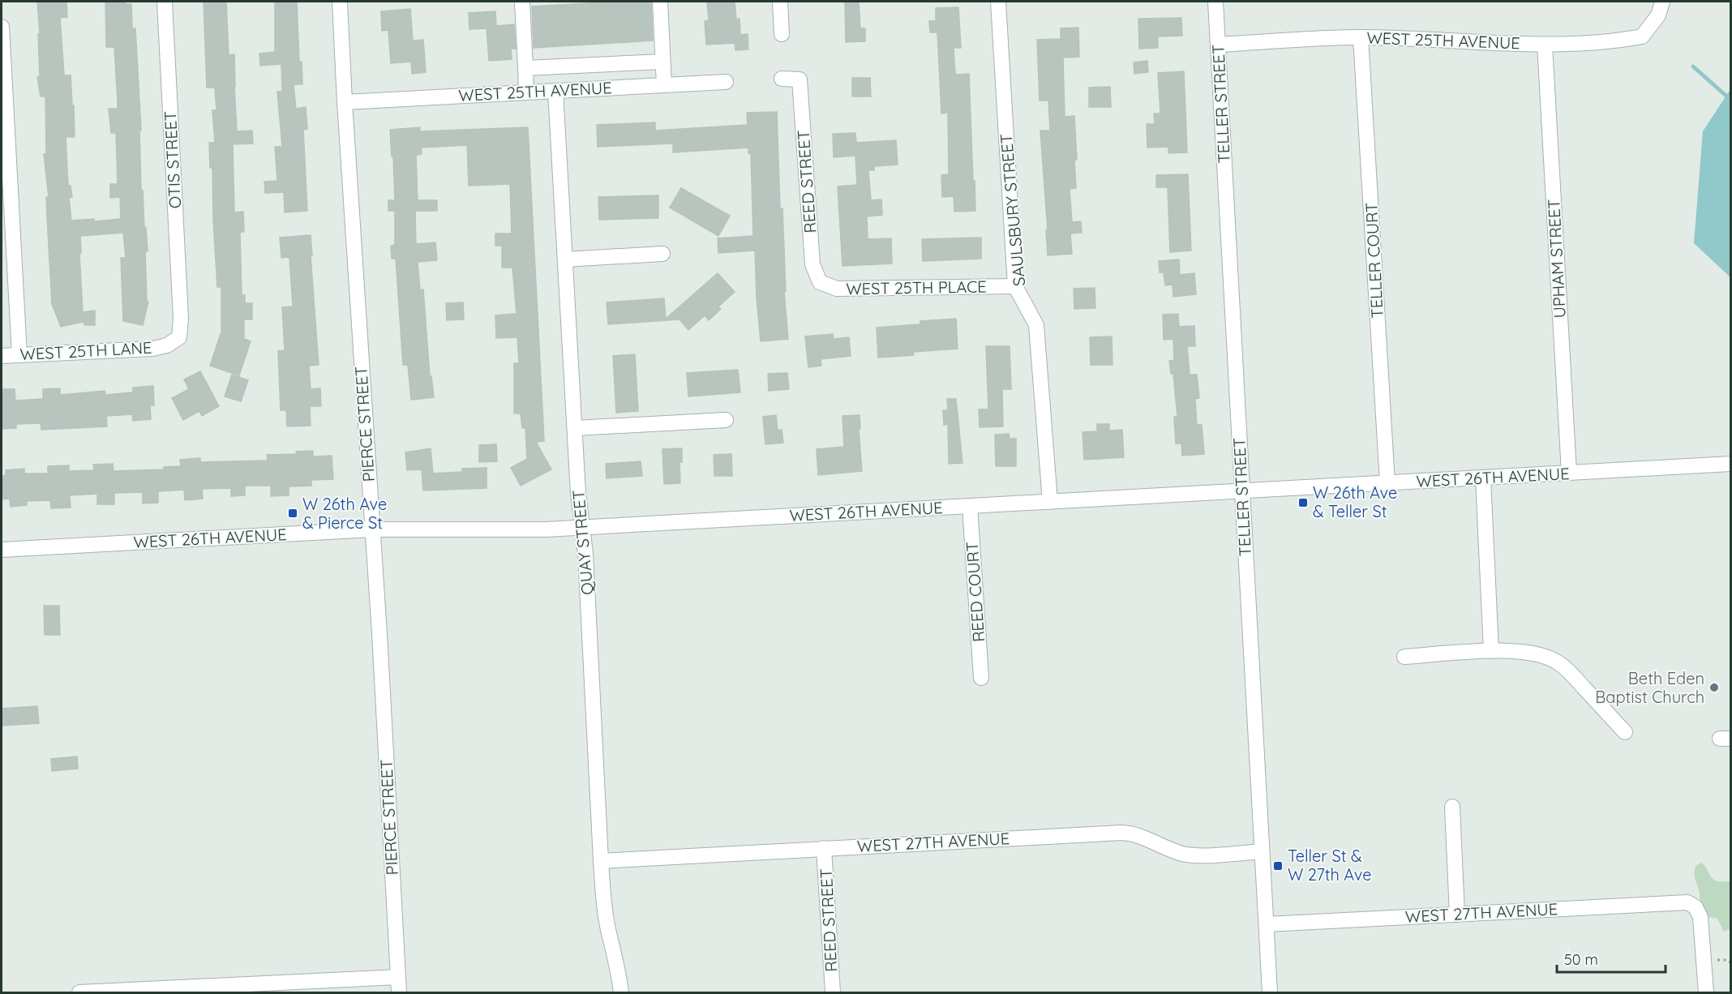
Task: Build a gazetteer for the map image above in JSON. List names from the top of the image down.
{
  "streets": {
    "street": [
      "WEST 25TH AVENUE",
      "TELLER STREET",
      "OTIS STREET",
      "REED STREET",
      "SAULSBURY STREET",
      "UPHAM STREET",
      "TELLER COURT",
      "WEST 25TH PLACE",
      "WEST 25TH LANE",
      "PIERCE STREET",
      "WEST 26TH AVENUE",
      "QUAY STREET",
      "REED COURT",
      "WEST 27TH AVENUE"
    ]
  },
  "crossings": [
    ["WEST 25TH AVENUE", "TELLER STREET"],
    ["WEST 25TH AVENUE", "UPHAM STREET"],
    ["WEST 25TH AVENUE", "TELLER COURT"],
    ["WEST 25TH AVENUE", "PIERCE STREET"],
    ["WEST 25TH AVENUE", "QUAY STREET"],
    ["TELLER STREET", "WEST 26TH AVENUE"],
    ["TELLER STREET", "WEST 27TH AVENUE"],
    ["OTIS STREET", "WEST 25TH LANE"],
    ["REED STREET", "WEST 25TH PLACE"],
    ["REED STREET", "WEST 27TH AVENUE"],
    ["SAULSBURY STREET", "WEST 25TH PLACE"],
    ["SAULSBURY STREET", "WEST 26TH AVENUE"],
    ["UPHAM STREET", "WEST 26TH AVENUE"],
    ["TELLER COURT", "WEST 26TH AVENUE"],
    ["PIERCE STREET", "WEST 26TH AVENUE"],
    ["WEST 26TH AVENUE", "QUAY STREET"],
    ["WEST 26TH AVENUE", "REED COURT"],
    ["QUAY STREET", "WEST 27TH AVENUE"]
  ],
  "places": {
    "transit": ["W 26th Ave & Teller St", "W 26th Ave & Pierce St", "Teller St & W 27th Ave"],
    "other": ["Beth Eden Baptist Church"]
  },
  "scale_bar": "50 m"
}
